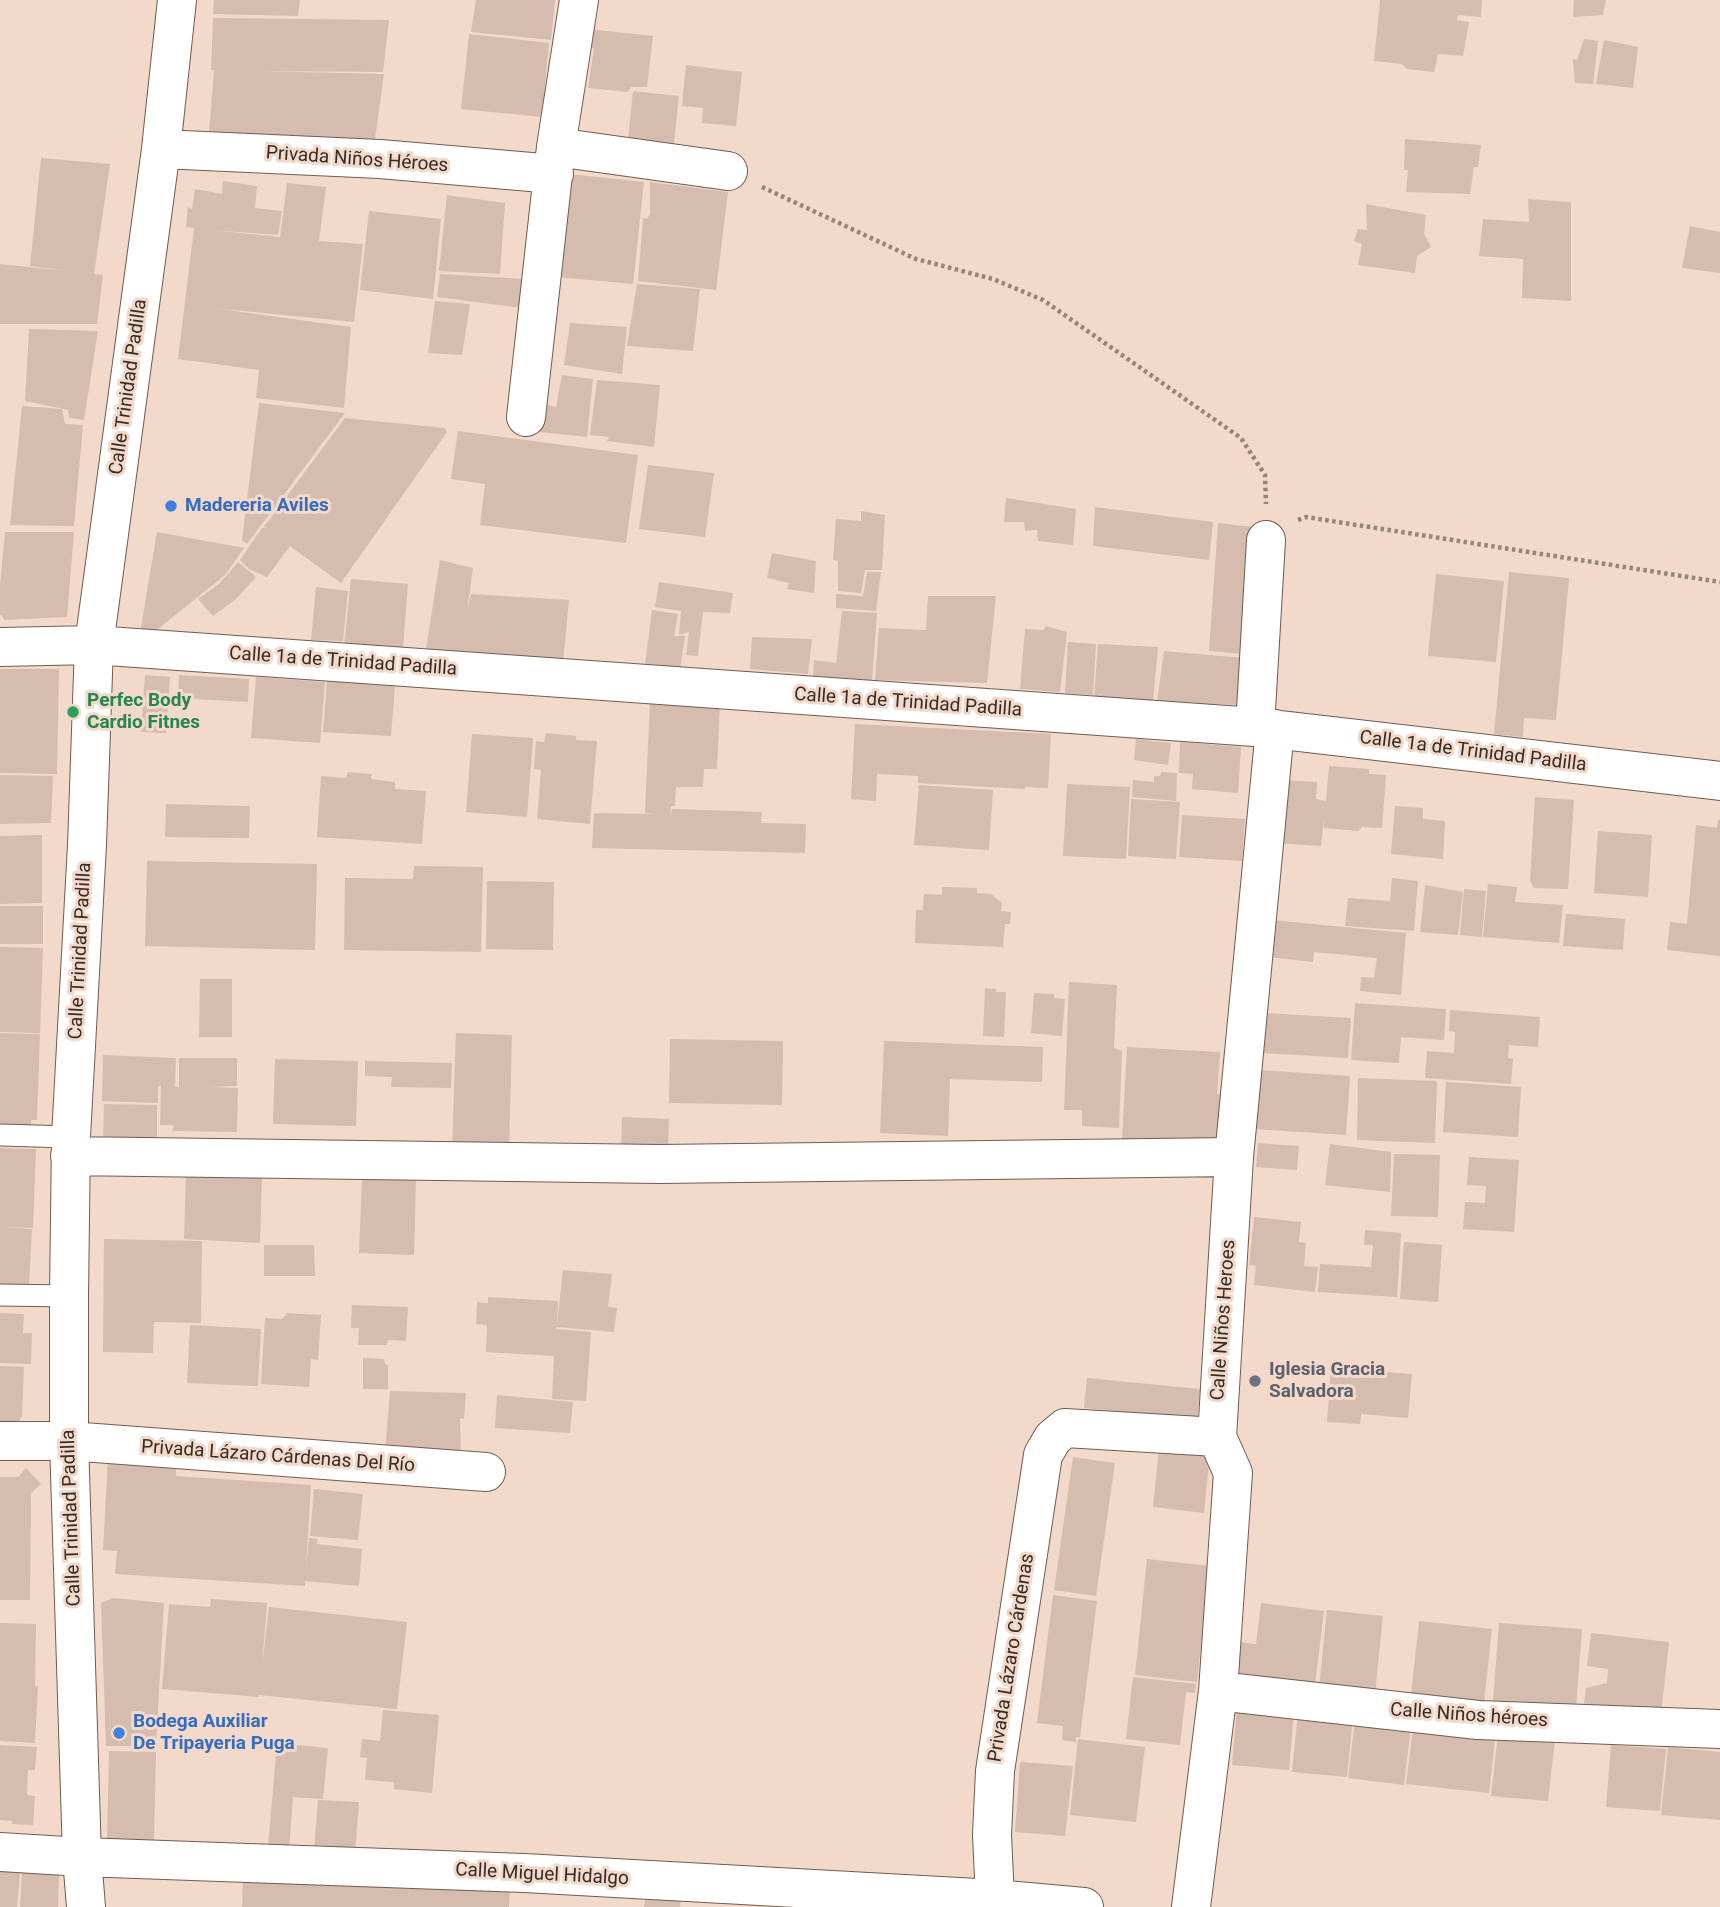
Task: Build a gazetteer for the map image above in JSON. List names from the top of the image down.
{
  "streets": {
    "street": [
      "Privada Niños Héroes",
      "Calle Trinidad Padilla",
      "Calle 1a de Trinidad Padilla",
      "Calle Niños Heroes",
      "Privada Lázaro Cárdenas Del Río",
      "Privada Lázaro Cárdenas",
      "Calle Niños héroes",
      "Calle Miguel Hidalgo"
    ]
  },
  "crossings": [
    ["Privada Niños Héroes", "Calle Trinidad Padilla"],
    ["Calle Trinidad Padilla", "Calle 1a de Trinidad Padilla"],
    ["Calle Trinidad Padilla", "Privada Lázaro Cárdenas Del Río"],
    ["Calle Trinidad Padilla", "Calle Miguel Hidalgo"],
    ["Calle 1a de Trinidad Padilla", "Calle Niños Heroes"],
    ["Calle Niños Heroes", "Privada Lázaro Cárdenas"],
    ["Calle Niños Heroes", "Calle Niños héroes"],
    ["Privada Lázaro Cárdenas", "Calle Miguel Hidalgo"]
  ],
  "places": [
    "Madereria Aviles",
    "Perfec Body Cardio Fitnes",
    "Iglesia Gracia Salvadora",
    "Bodega Auxiliar De Tripayeria Puga"
  ]
}
